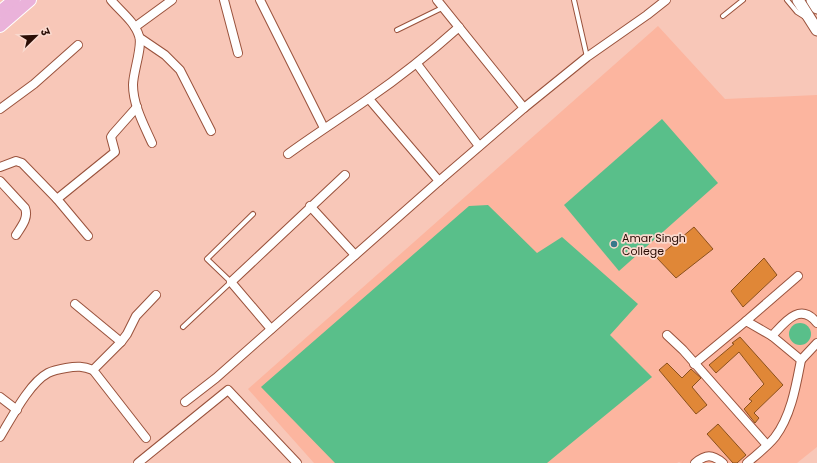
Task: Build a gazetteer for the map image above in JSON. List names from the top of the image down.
{
  "places": ["Amar Singh College"],
  "north": "top right"
}
